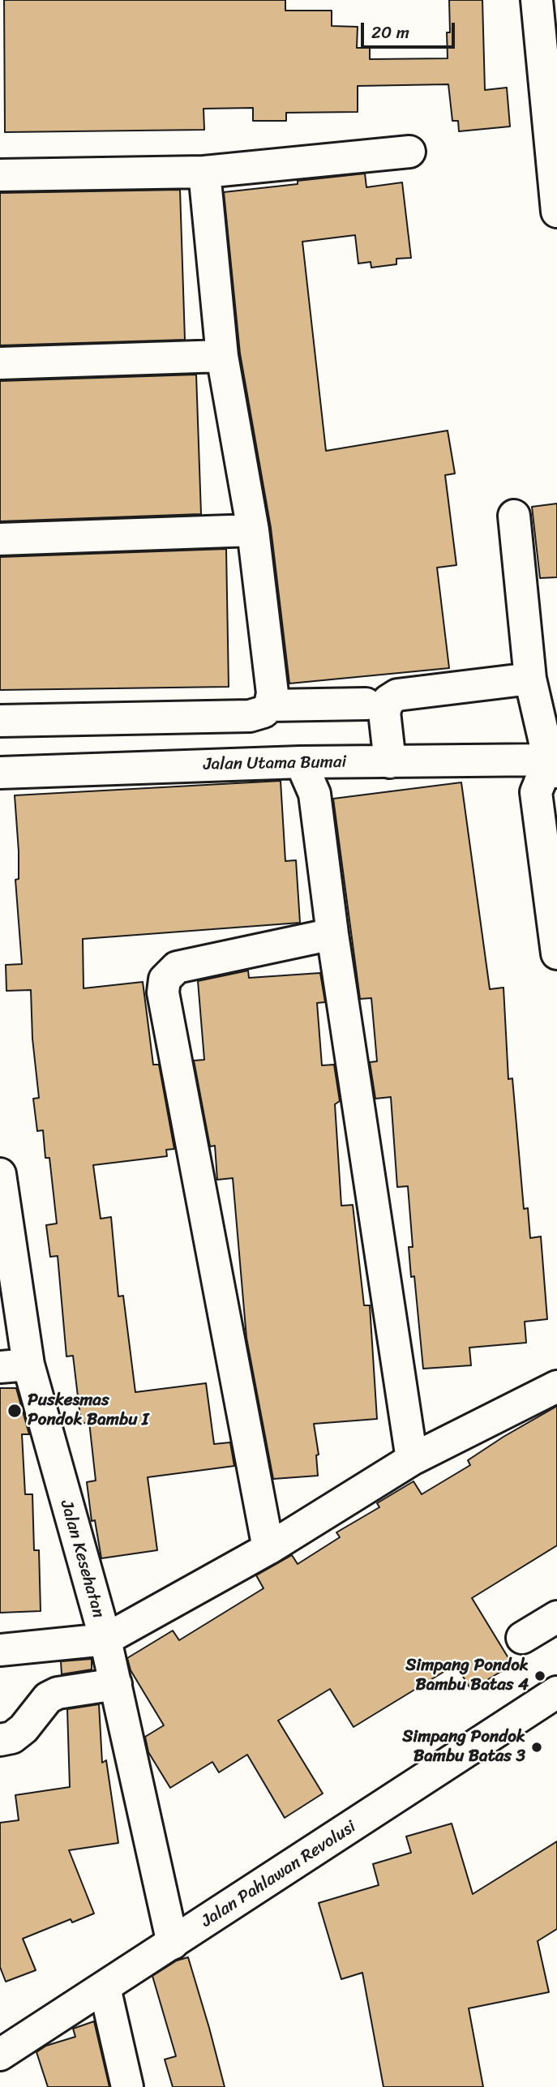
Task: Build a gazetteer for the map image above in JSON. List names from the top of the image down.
{
  "streets": {
    "street": ["Jalan Utama Bumai", "Jalan Kesehatan", "Jalan Pahlawan Revolusi"]
  },
  "crossings": [
    ["Jalan Kesehatan", "Jalan Pahlawan Revolusi"]
  ],
  "places": ["Puskesmas Pondok Bambu I", "Simpang Pondok Bambu Batas 4", "Simpang Pondok Bambu Batas 3"],
  "scale_bar": "20 m"
}
